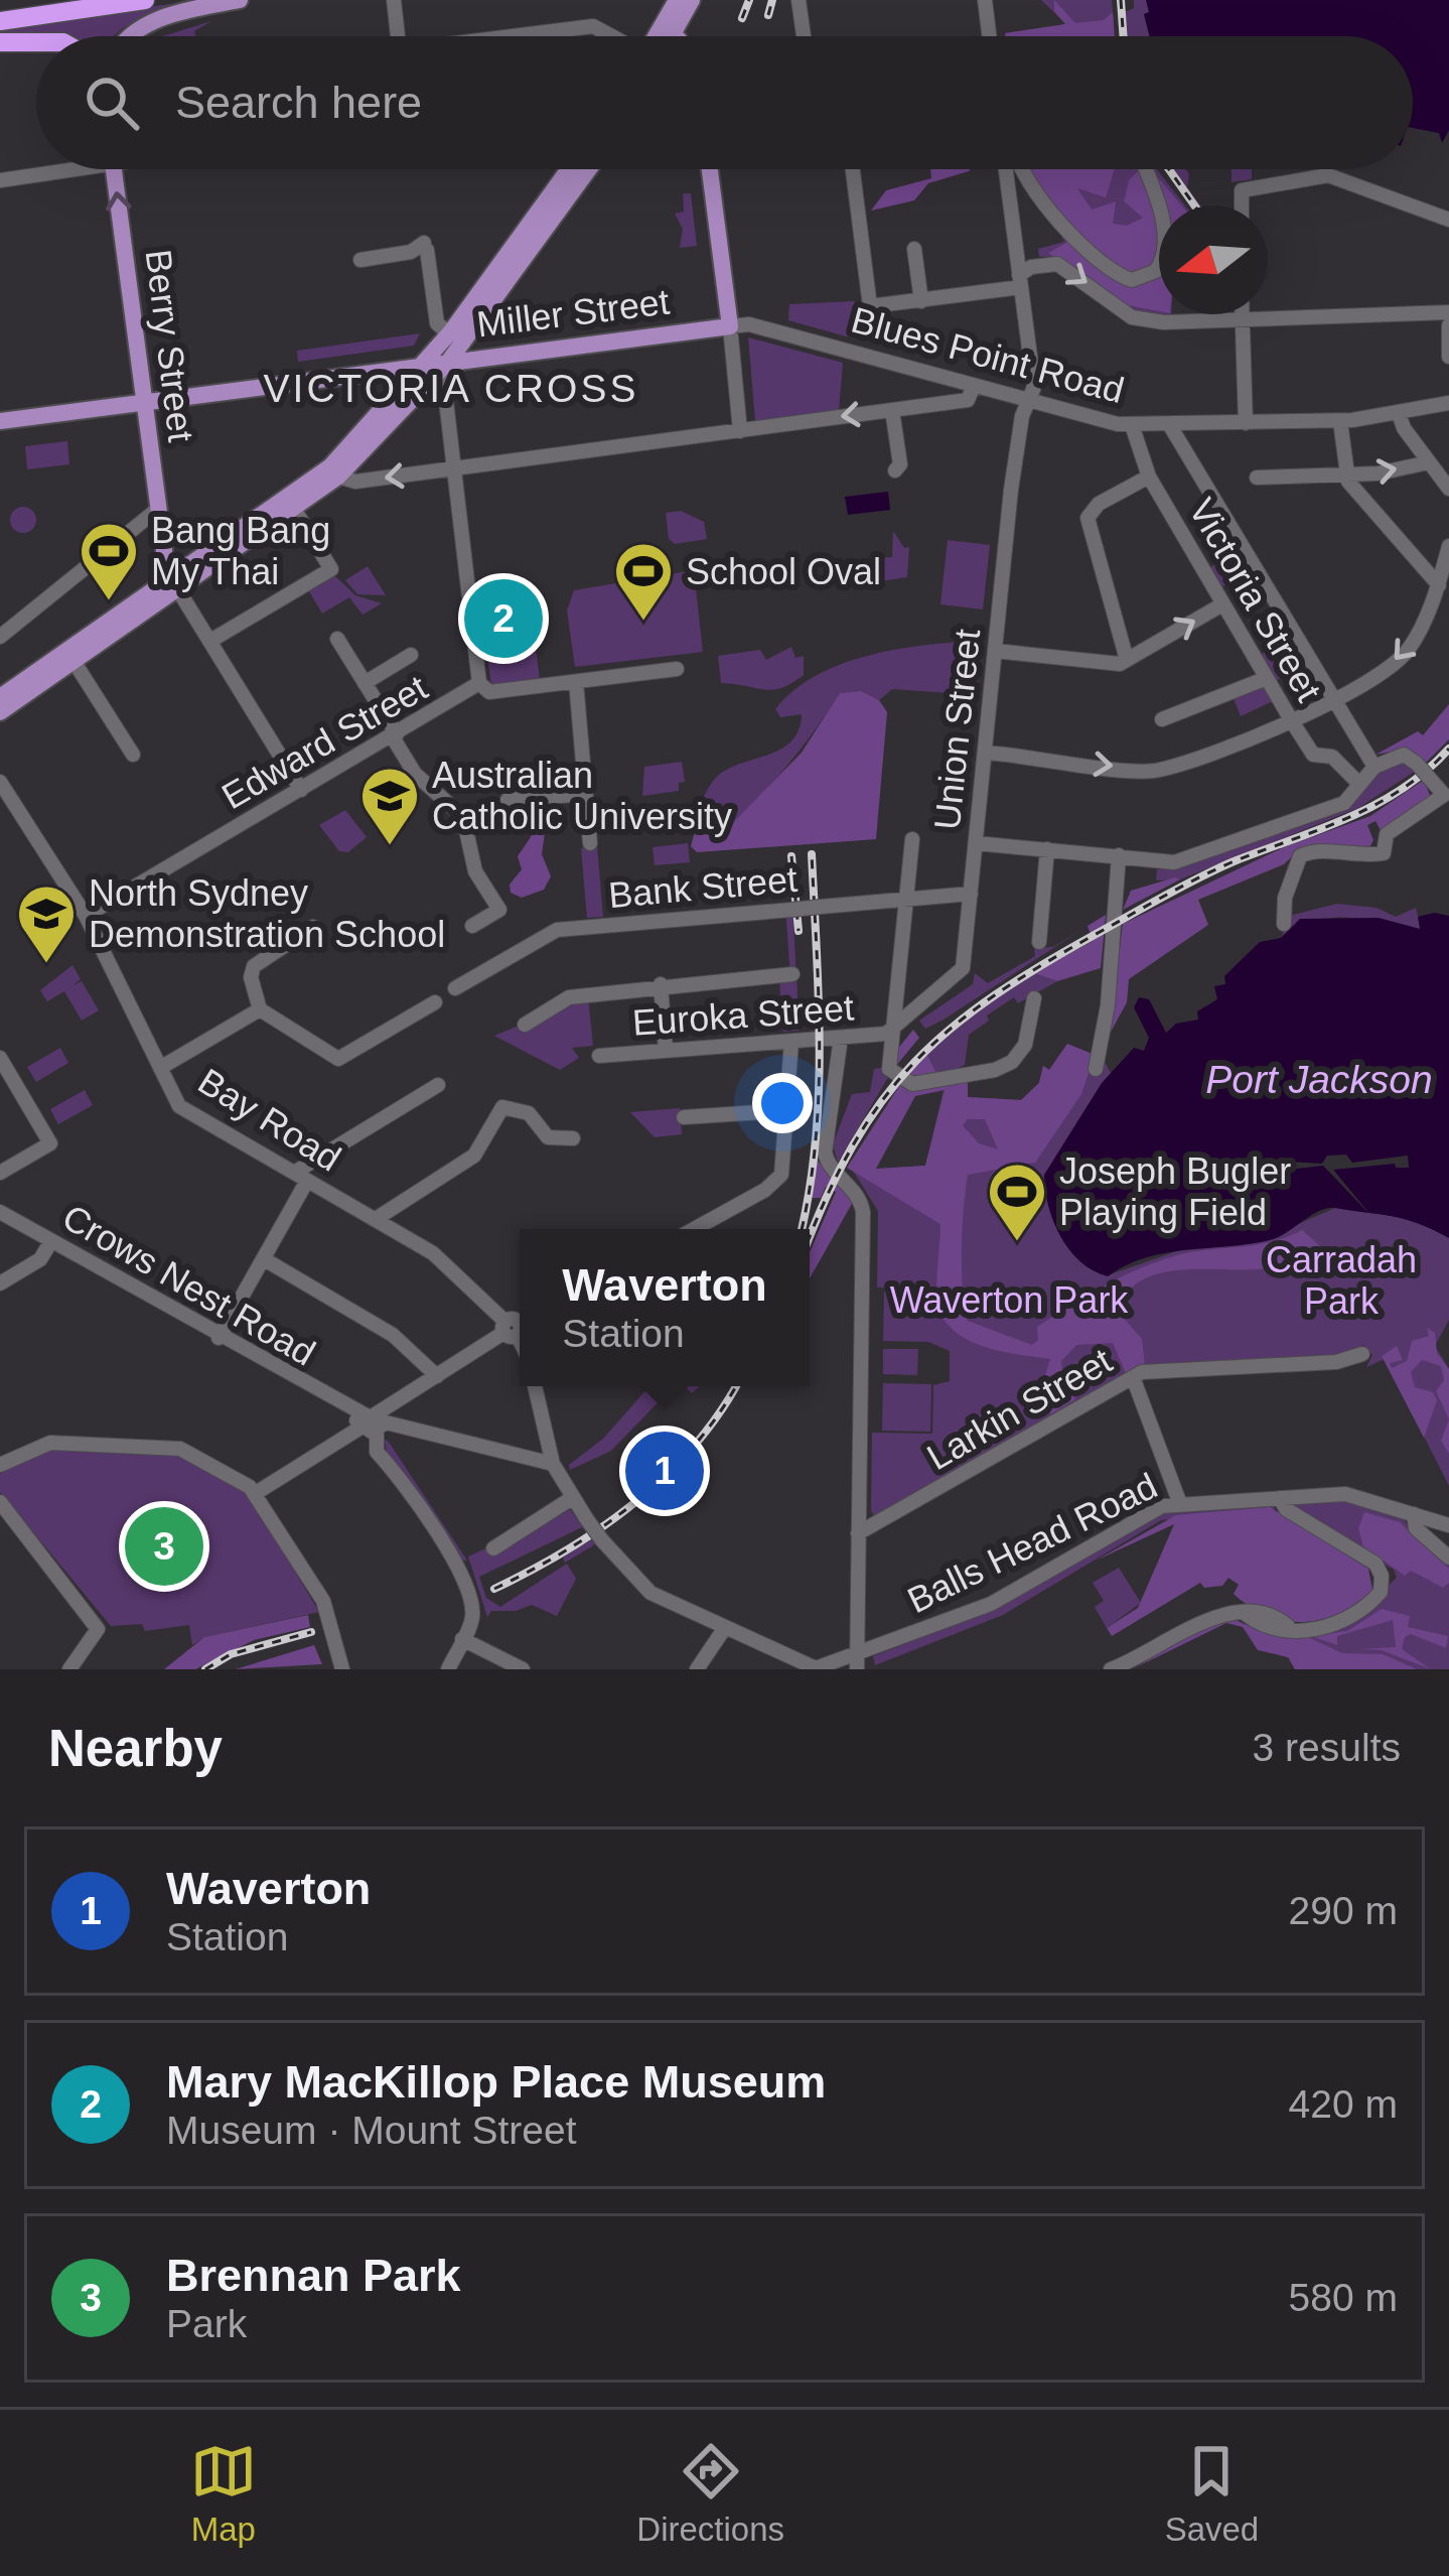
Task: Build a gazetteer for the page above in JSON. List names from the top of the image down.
{
  "streets": {
    "main road": ["Miller Street", "Berry Street"],
    "street": [
      "Blues Point Road",
      "Victoria Street",
      "Union Street",
      "Edward Street",
      "Bank Street",
      "Euroka Street",
      "Bay Road",
      "Crows Nest Road",
      "Larkin Street",
      "Balls Head Road"
    ]
  },
  "crossings": [
    ["Miller Street", "Berry Street"],
    ["Miller Street", "Blues Point Road"],
    ["Berry Street", "Edward Street"],
    ["Blues Point Road", "Victoria Street"],
    ["Blues Point Road", "Union Street"],
    ["Union Street", "Bank Street"],
    ["Union Street", "Euroka Street"],
    ["Edward Street", "Bay Road"]
  ],
  "districts": ["VICTORIA CROSS"],
  "water": ["Port Jackson"],
  "parks": ["Carradah Park", "Waverton Park"],
  "places": {
    "sports": ["Bang Bang My Thai", "School Oval", "Joseph Bugler Playing Field"],
    "school or university": ["Australian Catholic University", "North Sydney Demonstration School"]
  },
  "north": "left",
  "page": {
    "search": "Search here",
    "pins": ["2", "1", "3"],
    "popup": ["Waverton", "Station"],
    "heading": ["Nearby", "3 results"],
    "list": [
      {
        "mark": "1",
        "name": "Waverton",
        "note": "Station",
        "value": "290 m"
      },
      {
        "mark": "2",
        "name": "Mary MacKillop Place Museum",
        "note": "Museum · Mount Street",
        "value": "420 m"
      },
      {
        "mark": "3",
        "name": "Brennan Park",
        "note": "Park",
        "value": "580 m"
      }
    ],
    "nav": ["Map", "Directions", "Saved"]
  }
}
